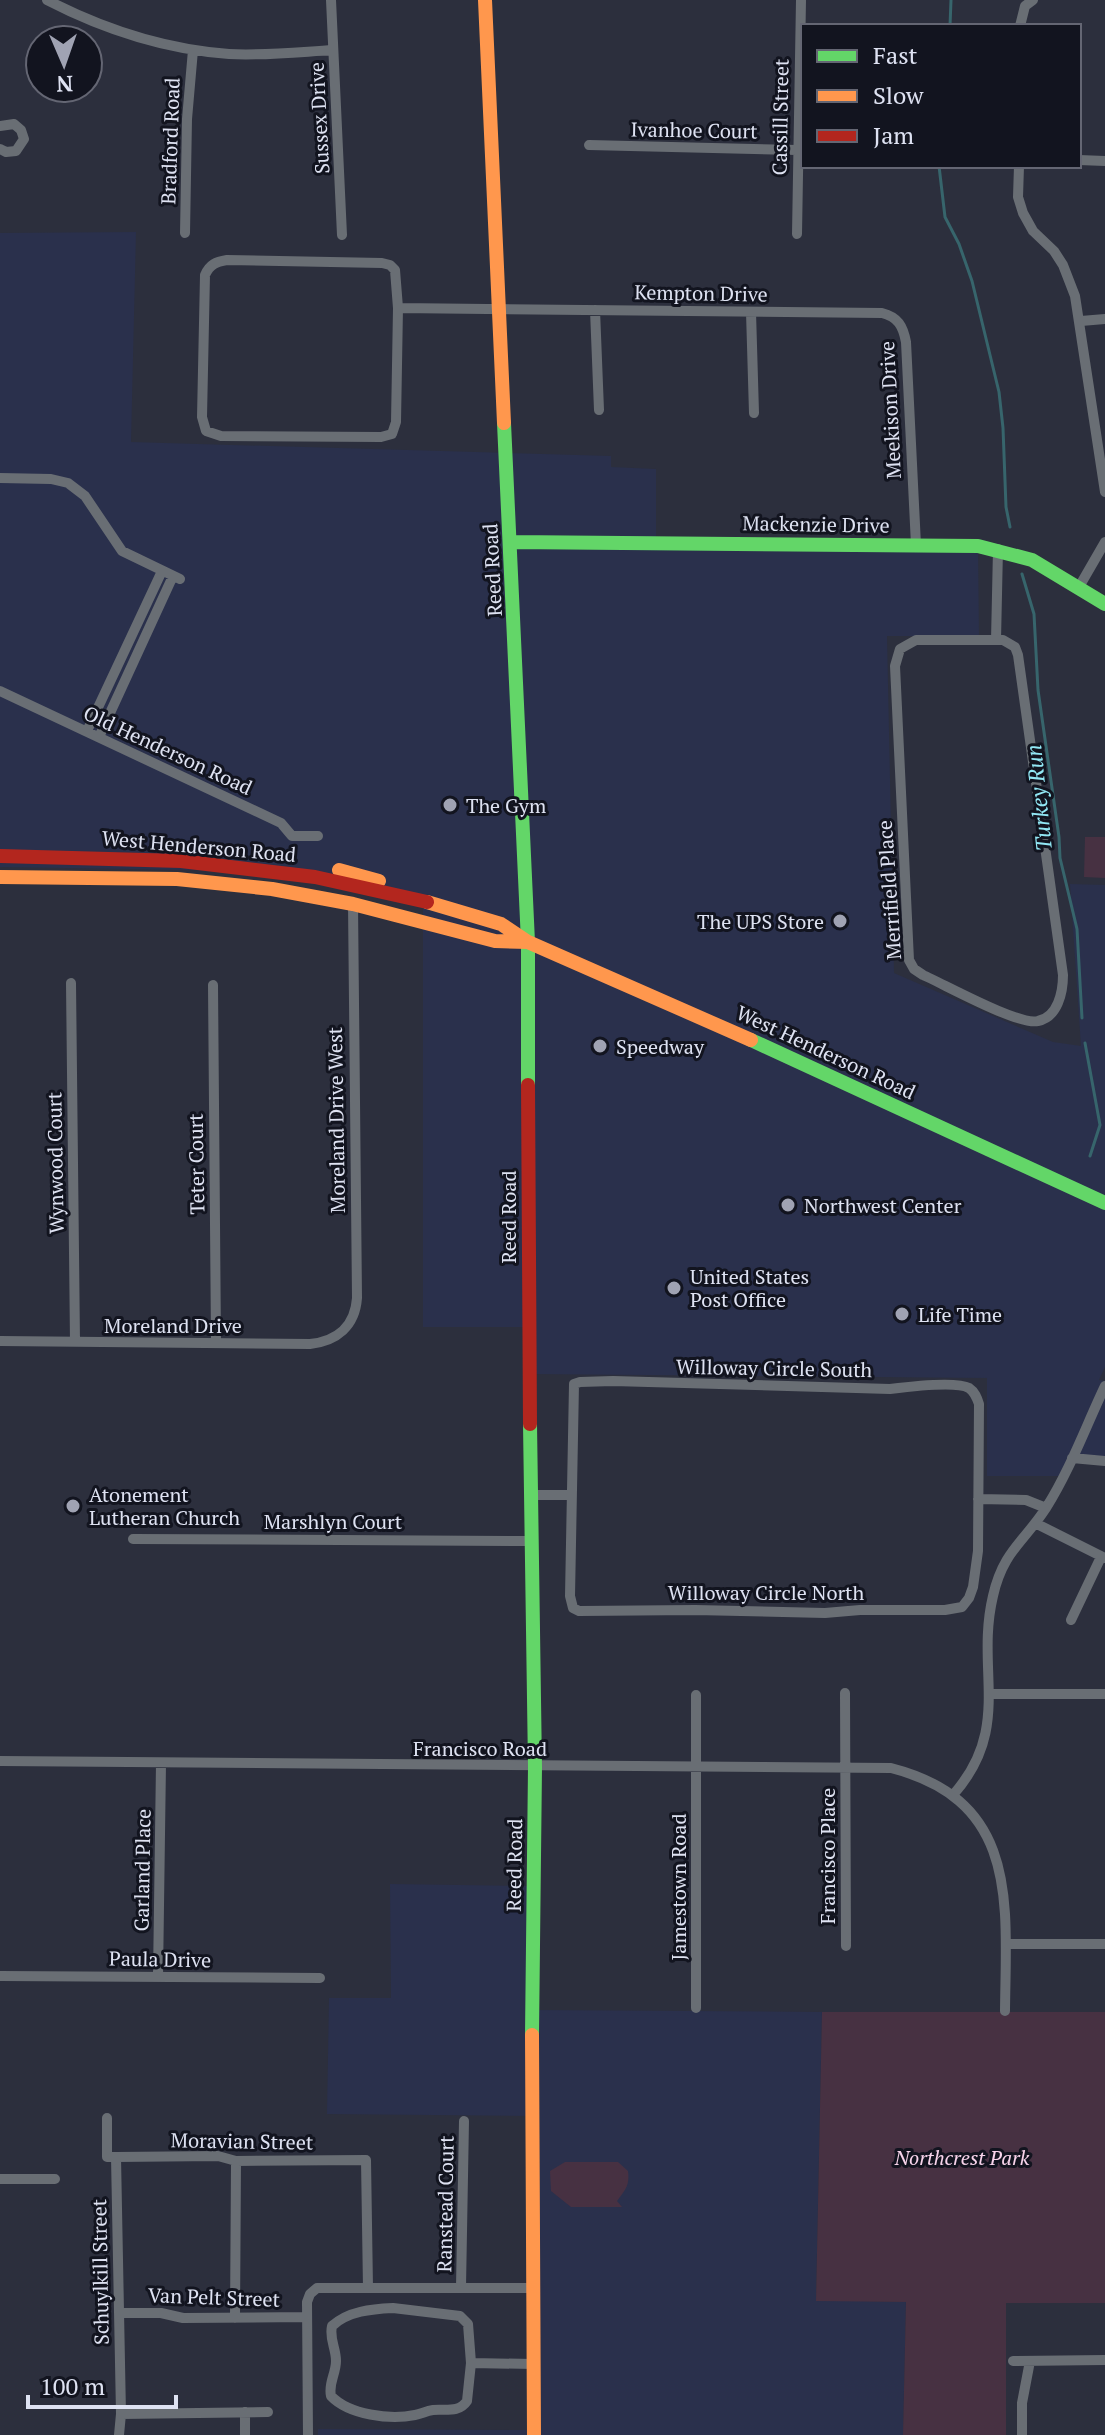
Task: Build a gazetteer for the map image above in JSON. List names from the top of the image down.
{
  "streets": {
    "main road": ["Mackenzie Drive", "Reed Road", "West Henderson Road"],
    "street": [
      "Cassill Street",
      "Sussex Drive",
      "Ivanhoe Court",
      "Bradford Road",
      "Kempton Drive",
      "Meekison Drive",
      "Old Henderson Road",
      "Merrifield Place",
      "Moreland Drive West",
      "Wynwood Court",
      "Teter Court",
      "Moreland Drive",
      "Willoway Circle South",
      "Marshlyn Court",
      "Willoway Circle North",
      "Francisco Road",
      "Francisco Place",
      "Garland Place",
      "Jamestown Road",
      "Paula Drive",
      "Moravian Street",
      "Ranstead Court",
      "Schuylkill Street",
      "Van Pelt Street"
    ]
  },
  "crossings": [
    ["Cassill Street", "Ivanhoe Court"],
    ["Kempton Drive", "Meekison Drive"],
    ["Kempton Drive", "Reed Road"],
    ["Meekison Drive", "Mackenzie Drive"],
    ["Mackenzie Drive", "Reed Road"],
    ["Reed Road", "West Henderson Road"],
    ["Reed Road", "Marshlyn Court"],
    ["Reed Road", "Francisco Road"],
    ["West Henderson Road", "Moreland Drive West"],
    ["Moreland Drive West", "Moreland Drive"],
    ["Wynwood Court", "Moreland Drive"],
    ["Teter Court", "Moreland Drive"],
    ["Willoway Circle South", "Willoway Circle North"],
    ["Francisco Road", "Francisco Place"],
    ["Francisco Road", "Garland Place"],
    ["Francisco Road", "Jamestown Road"],
    ["Garland Place", "Paula Drive"],
    ["Moravian Street", "Schuylkill Street"],
    ["Schuylkill Street", "Van Pelt Street"]
  ],
  "water": ["Turkey Run"],
  "parks": ["Northcrest Park"],
  "places": [
    "The Gym",
    "The UPS Store",
    "Speedway",
    "Northwest Center",
    "United States Post Office",
    "Life Time",
    "Atonement Lutheran Church"
  ],
  "legend": ["Fast", "Slow", "Jam"],
  "scale_bar": "100 m",
  "north": "bottom"
}
